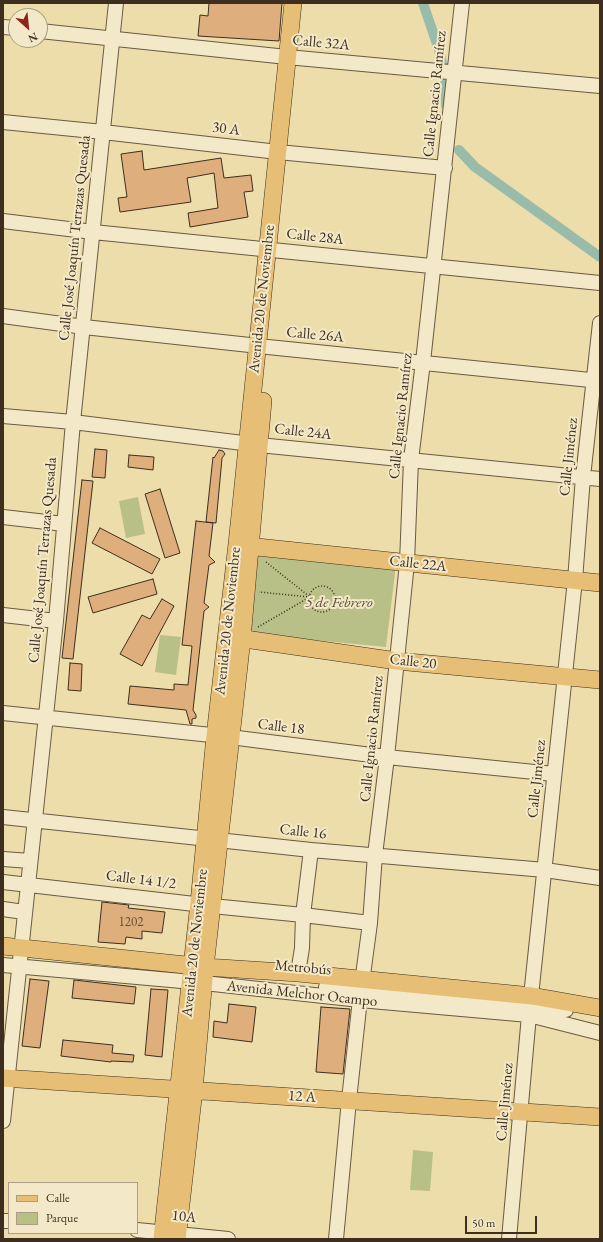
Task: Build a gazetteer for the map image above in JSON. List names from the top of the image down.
{
  "streets": {
    "main road": [
      "Avenida 20 de Noviembre",
      "Calle 22A",
      "Calle 20",
      "Avenida Melchor Ocampo",
      "12 A"
    ],
    "street": [
      "Calle 32A",
      "Calle Ignacio Ramírez",
      "30 A",
      "Calle 28A",
      "Calle José Joaquín Terrazas Quesada",
      "Calle 26A",
      "Calle 24A",
      "Calle Jiménez",
      "Calle 18",
      "Calle 16",
      "Calle 14 1/2",
      "10A"
    ]
  },
  "crossings": [
    ["Calle 32A", "Calle Ignacio Ramírez"],
    ["Calle 32A", "Calle José Joaquín Terrazas Quesada"],
    ["Calle 32A", "Avenida 20 de Noviembre"],
    ["Calle Ignacio Ramírez", "30 A"],
    ["Calle Ignacio Ramírez", "Calle 28A"],
    ["Calle Ignacio Ramírez", "Calle 26A"],
    ["Calle Ignacio Ramírez", "Calle 24A"],
    ["Calle Ignacio Ramírez", "Calle 22A"],
    ["Calle Ignacio Ramírez", "Calle 20"],
    ["Calle Ignacio Ramírez", "Calle 18"],
    ["Calle Ignacio Ramírez", "Calle 16"],
    ["Calle Ignacio Ramírez", "Calle 14 1/2"],
    ["Calle Ignacio Ramírez", "Avenida Melchor Ocampo"],
    ["Calle Ignacio Ramírez", "12 A"],
    ["30 A", "Calle José Joaquín Terrazas Quesada"],
    ["30 A", "Avenida 20 de Noviembre"],
    ["Calle 28A", "Calle José Joaquín Terrazas Quesada"],
    ["Calle 28A", "Avenida 20 de Noviembre"],
    ["Calle José Joaquín Terrazas Quesada", "Calle 26A"],
    ["Calle José Joaquín Terrazas Quesada", "Calle 24A"],
    ["Calle José Joaquín Terrazas Quesada", "Calle 18"],
    ["Calle José Joaquín Terrazas Quesada", "Calle 16"],
    ["Calle José Joaquín Terrazas Quesada", "Calle 14 1/2"],
    ["Calle José Joaquín Terrazas Quesada", "Avenida Melchor Ocampo"],
    ["Calle José Joaquín Terrazas Quesada", "12 A"],
    ["Avenida 20 de Noviembre", "Calle 26A"],
    ["Avenida 20 de Noviembre", "Calle 24A"],
    ["Avenida 20 de Noviembre", "Calle 22A"],
    ["Avenida 20 de Noviembre", "Calle 20"],
    ["Avenida 20 de Noviembre", "Calle 18"],
    ["Avenida 20 de Noviembre", "Calle 16"],
    ["Avenida 20 de Noviembre", "Calle 14 1/2"],
    ["Avenida 20 de Noviembre", "Avenida Melchor Ocampo"],
    ["Avenida 20 de Noviembre", "12 A"],
    ["Avenida 20 de Noviembre", "10A"],
    ["Calle 26A", "Calle Jiménez"],
    ["Calle 24A", "Calle Jiménez"],
    ["Calle Jiménez", "Calle 22A"],
    ["Calle Jiménez", "Calle 20"],
    ["Calle Jiménez", "Calle 18"],
    ["Calle Jiménez", "Calle 16"],
    ["Calle Jiménez", "Avenida Melchor Ocampo"],
    ["Calle Jiménez", "12 A"]
  ],
  "parks": ["5 de Febrero"],
  "house_numbers": ["1202"],
  "legend": ["Calle", "Parque"],
  "scale_bar": "50 m",
  "north": "bottom right"
}
